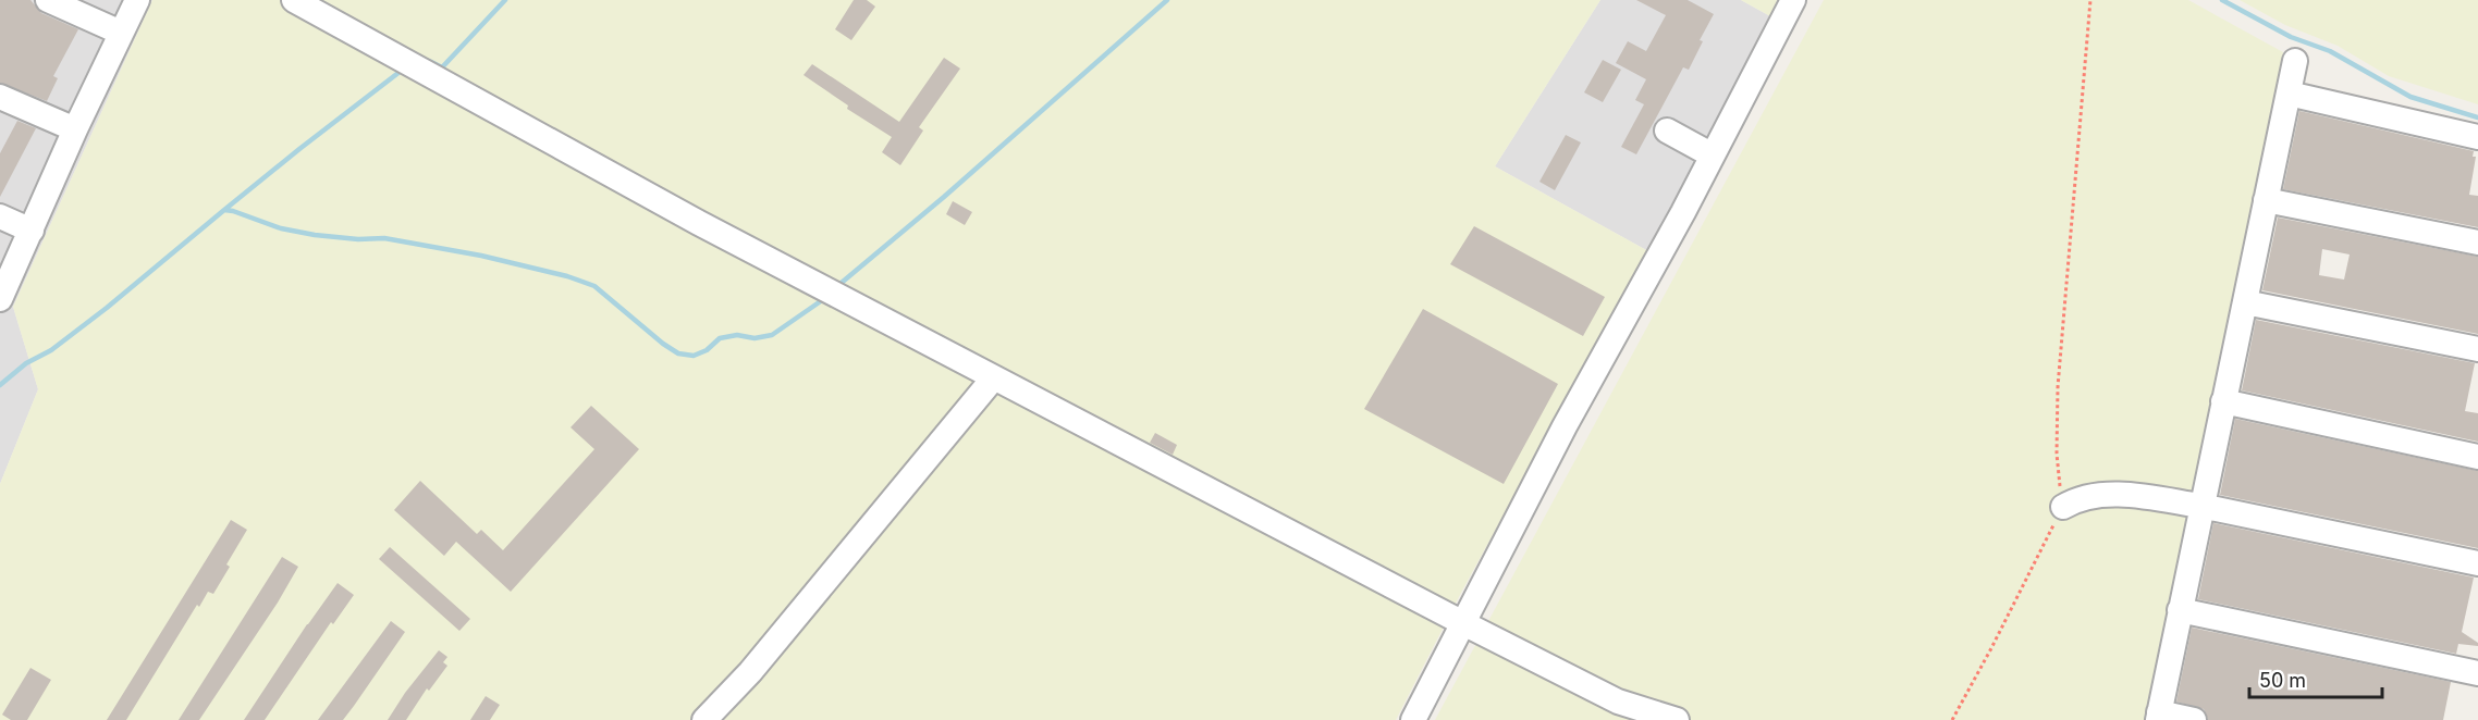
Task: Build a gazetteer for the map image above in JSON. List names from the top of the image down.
{
  "scale_bar": "50 m"
}
